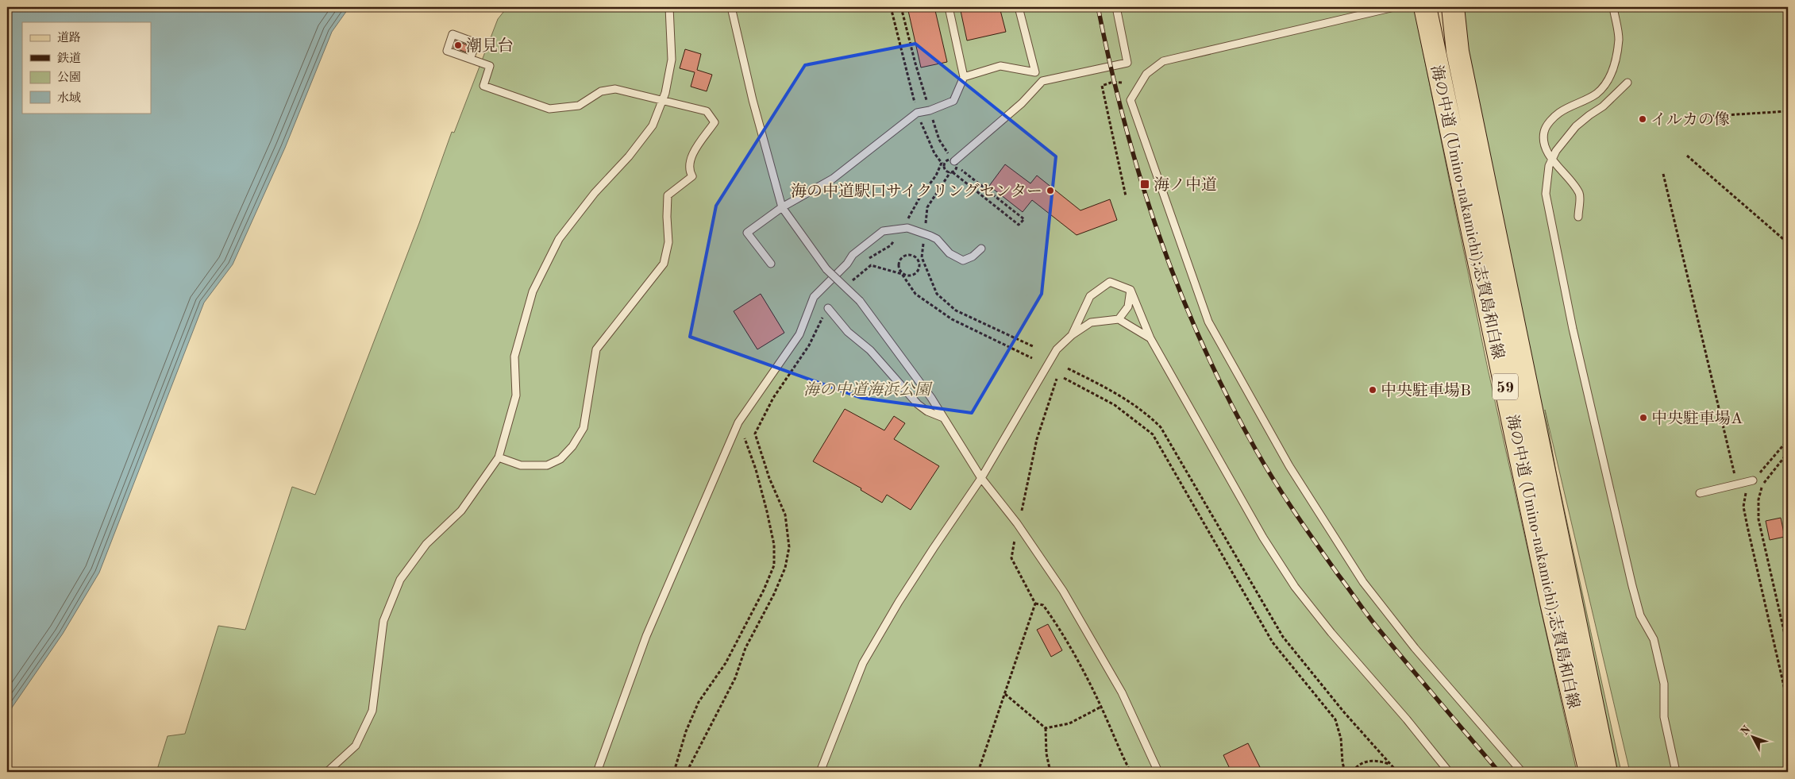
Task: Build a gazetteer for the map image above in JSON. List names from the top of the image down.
{
  "streets": {
    "main road": ["海の中道 (Umino-nakamichi);志賀島和白線", "59"]
  },
  "parks": ["海の中道海浜公園"],
  "places": {
    "other": [
      "潮見台",
      "イルカの像",
      "海の中道駅口サイクリングセンター",
      "中央駐車場B",
      "中央駐車場A"
    ],
    "transit": ["海ノ中道"]
  },
  "legend": [
    "道路",
    "鉄道",
    "公園",
    "水域"
  ],
  "north": "top left"
}
